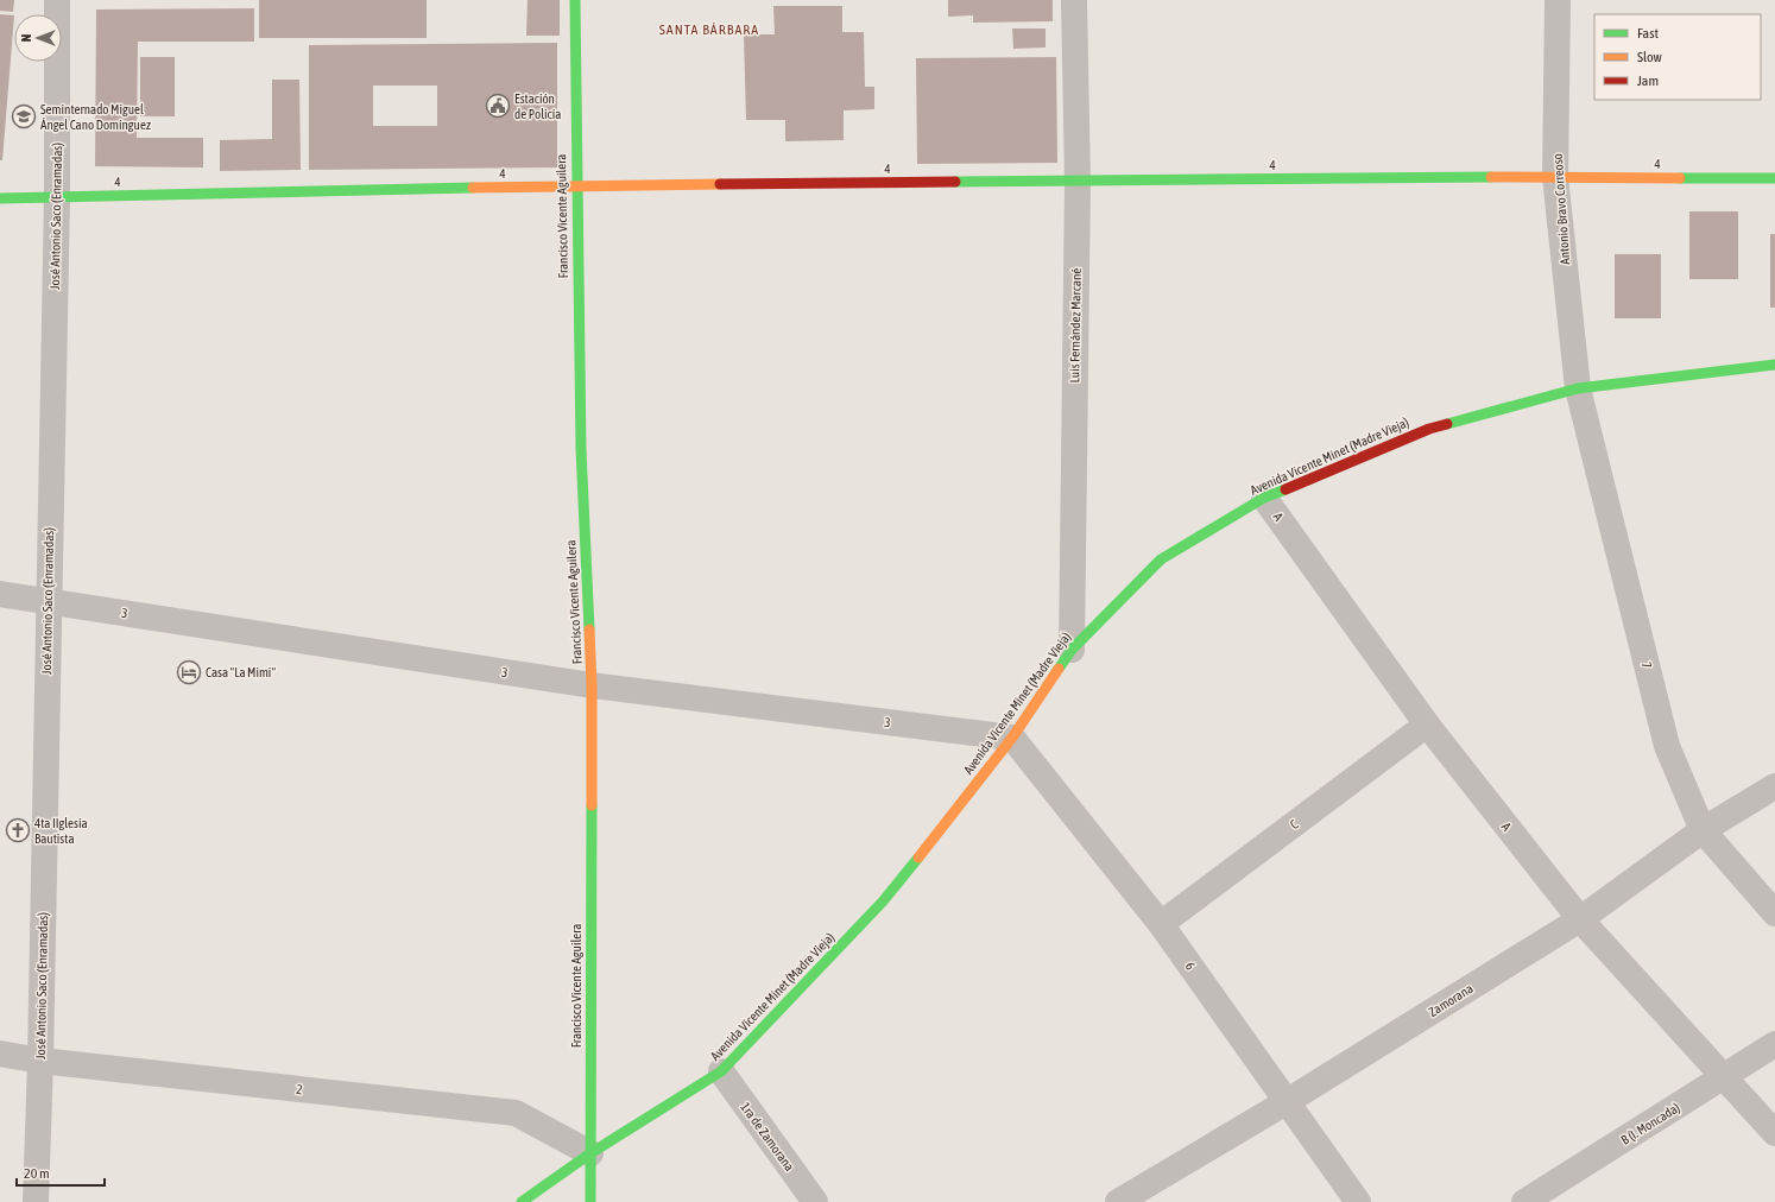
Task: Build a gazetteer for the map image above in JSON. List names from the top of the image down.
{
  "streets": {
    "main road": ["4", "Francisco Vicente Aguilera", "Avenida Vicente Minet (Madre Vieja)"],
    "street": [
      "Antonio Bravo Correoso",
      "José Antonio Saco (Enramadas)",
      "Luis Fernández Marcané",
      "A",
      "3",
      "7",
      "C",
      "6",
      "Zamorana",
      "2",
      "B (I. Moncada)",
      "1ra de Zamorana"
    ]
  },
  "crossings": [
    ["4", "Antonio Bravo Correoso"],
    ["4", "José Antonio Saco (Enramadas)"],
    ["4", "Francisco Vicente Aguilera"],
    ["4", "Luis Fernández Marcané"],
    ["Antonio Bravo Correoso", "Avenida Vicente Minet (Madre Vieja)"],
    ["Antonio Bravo Correoso", "7"],
    ["José Antonio Saco (Enramadas)", "3"],
    ["José Antonio Saco (Enramadas)", "2"],
    ["Francisco Vicente Aguilera", "Avenida Vicente Minet (Madre Vieja)"],
    ["Francisco Vicente Aguilera", "3"],
    ["Francisco Vicente Aguilera", "2"],
    ["Luis Fernández Marcané", "Avenida Vicente Minet (Madre Vieja)"],
    ["Avenida Vicente Minet (Madre Vieja)", "A"],
    ["Avenida Vicente Minet (Madre Vieja)", "3"],
    ["Avenida Vicente Minet (Madre Vieja)", "7"],
    ["Avenida Vicente Minet (Madre Vieja)", "6"],
    ["Avenida Vicente Minet (Madre Vieja)", "2"],
    ["Avenida Vicente Minet (Madre Vieja)", "1ra de Zamorana"],
    ["A", "C"],
    ["A", "Zamorana"],
    ["A", "B (I. Moncada)"],
    ["3", "6"],
    ["7", "Zamorana"],
    ["C", "6"],
    ["6", "Zamorana"]
  ],
  "districts": ["SANTA BÁRBARA"],
  "places": {
    "public building": ["Estación de Policía"],
    "school or university": ["Seminternado Miguel Ángel Cano Domínguez"],
    "hotel": ["Casa \"La Mimi\""],
    "church": ["4ta IIglesia Bautista"]
  },
  "legend": ["Fast", "Slow", "Jam"],
  "scale_bar": "20 m",
  "north": "left"
}
